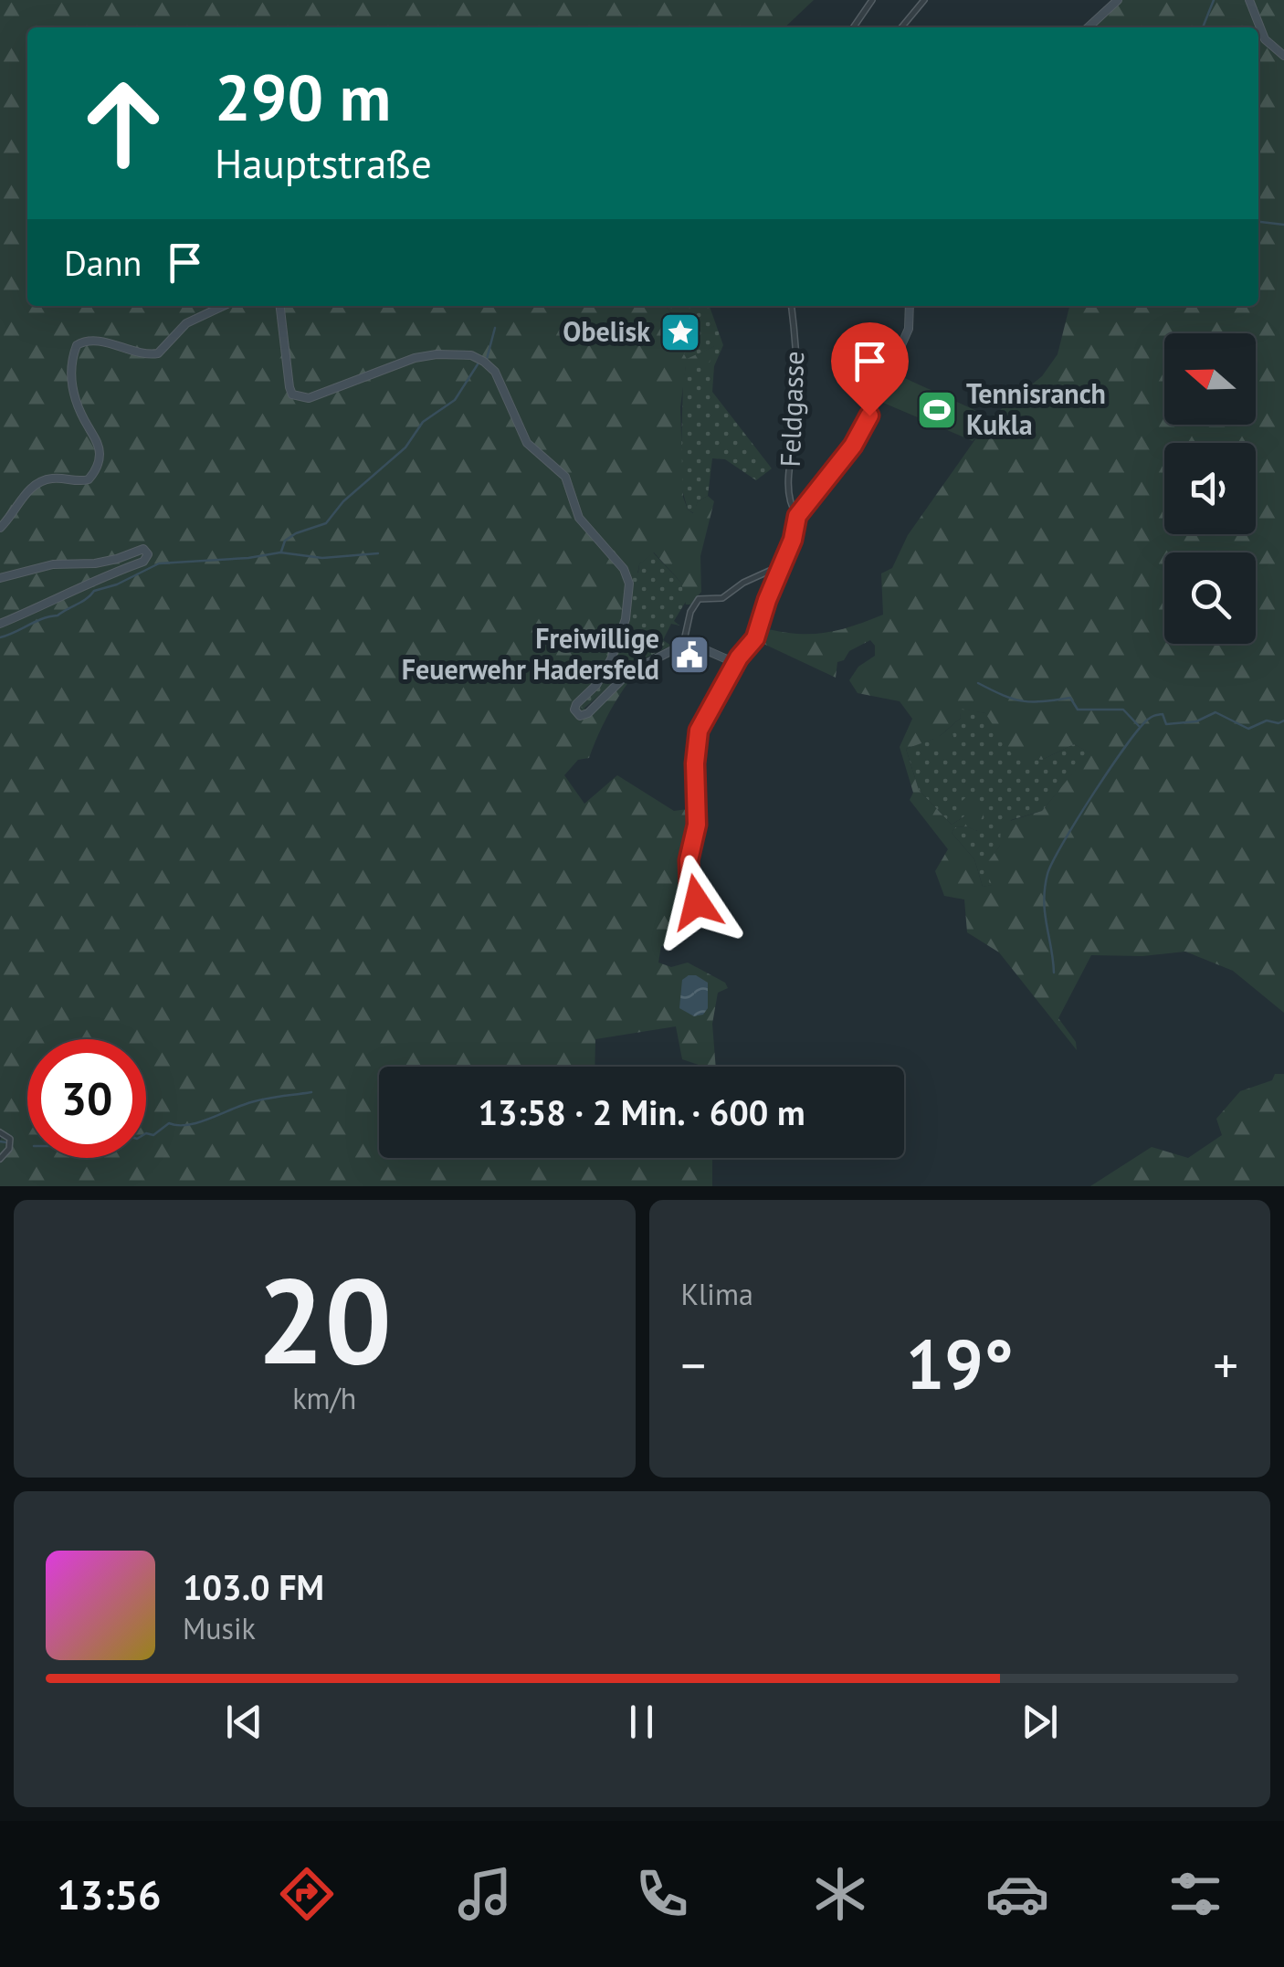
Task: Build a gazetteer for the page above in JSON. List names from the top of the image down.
{
  "streets": {
    "street": ["Feldgasse"]
  },
  "places": {
    "place": ["Obelisk"],
    "sports": ["Tennisranch Kukla"],
    "public building": ["Freiwillige Feuerwehr Hadersfeld"]
  },
  "north": "left",
  "page": {
    "turn": ["290 m", "Hauptstraße"],
    "then": "Dann",
    "limit": "30",
    "trip": "13:58 · 2 Min. · 600 m",
    "tile": [
      ["20", "km/h"],
      "Klima"
    ],
    "heat": ["−", "19°", "+"],
    "song": ["103.0 FM", "Musik"],
    "tabs": "13:56"
  }
}
